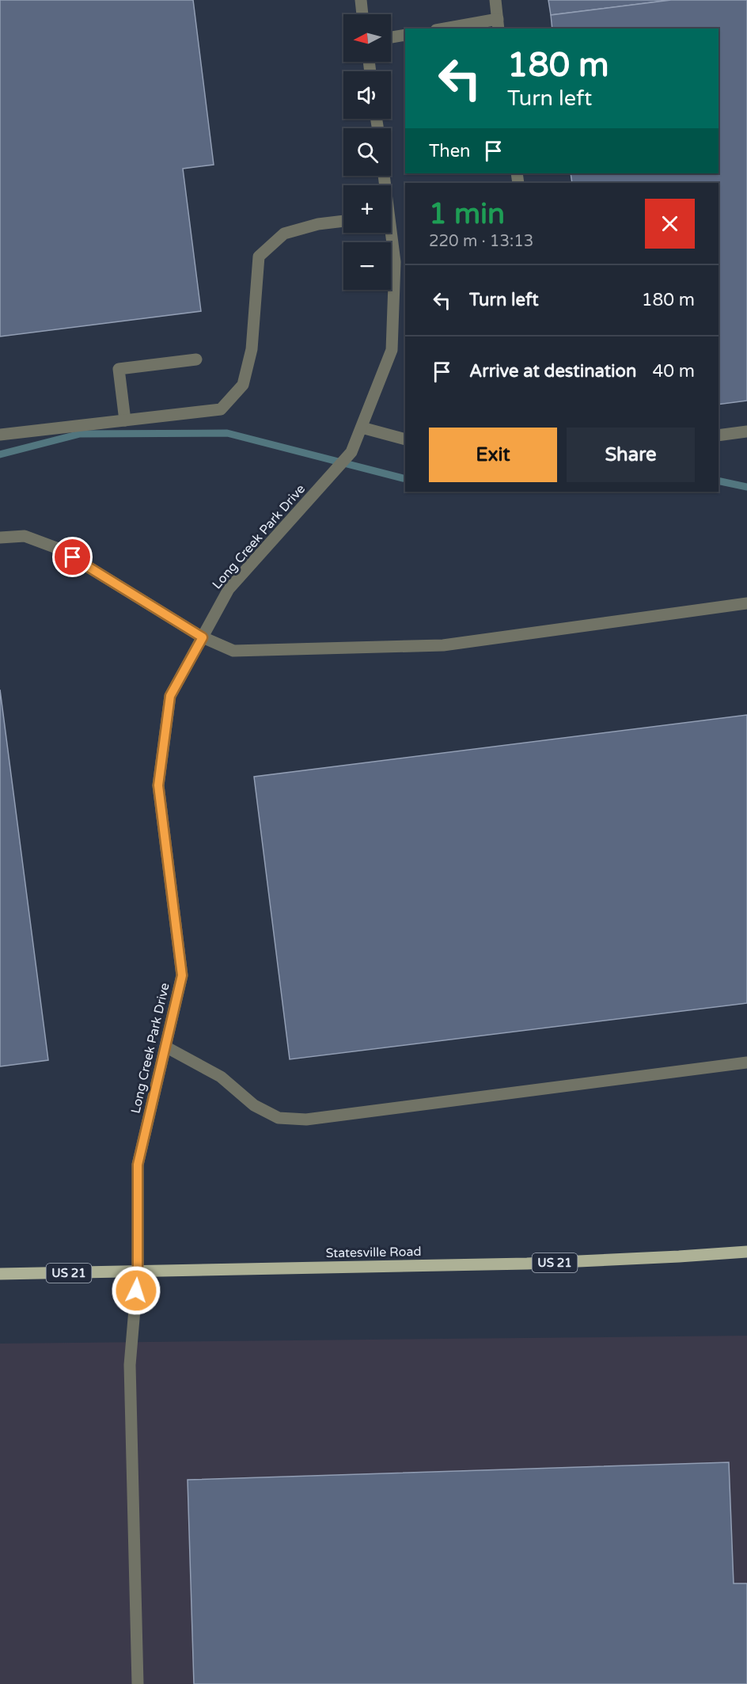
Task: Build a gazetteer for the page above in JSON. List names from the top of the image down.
{
  "streets": {
    "main road": ["Statesville Road", "US 21"],
    "street": ["Long Creek Park Drive"]
  },
  "crossings": [
    ["Long Creek Park Drive", "Statesville Road"]
  ],
  "north": "left",
  "page": {
    "map_buttons": ["+", "−"],
    "turn": ["180 m", "Turn left"],
    "then": "Then",
    "heading": ["1 min", "220 m · 13:13"],
    "list": [
      {
        "name": "Turn left",
        "value": "180 m"
      },
      {
        "name": "Arrive at destination",
        "value": "40 m"
      }
    ],
    "buttons": ["Exit", "Share"]
  }
}
